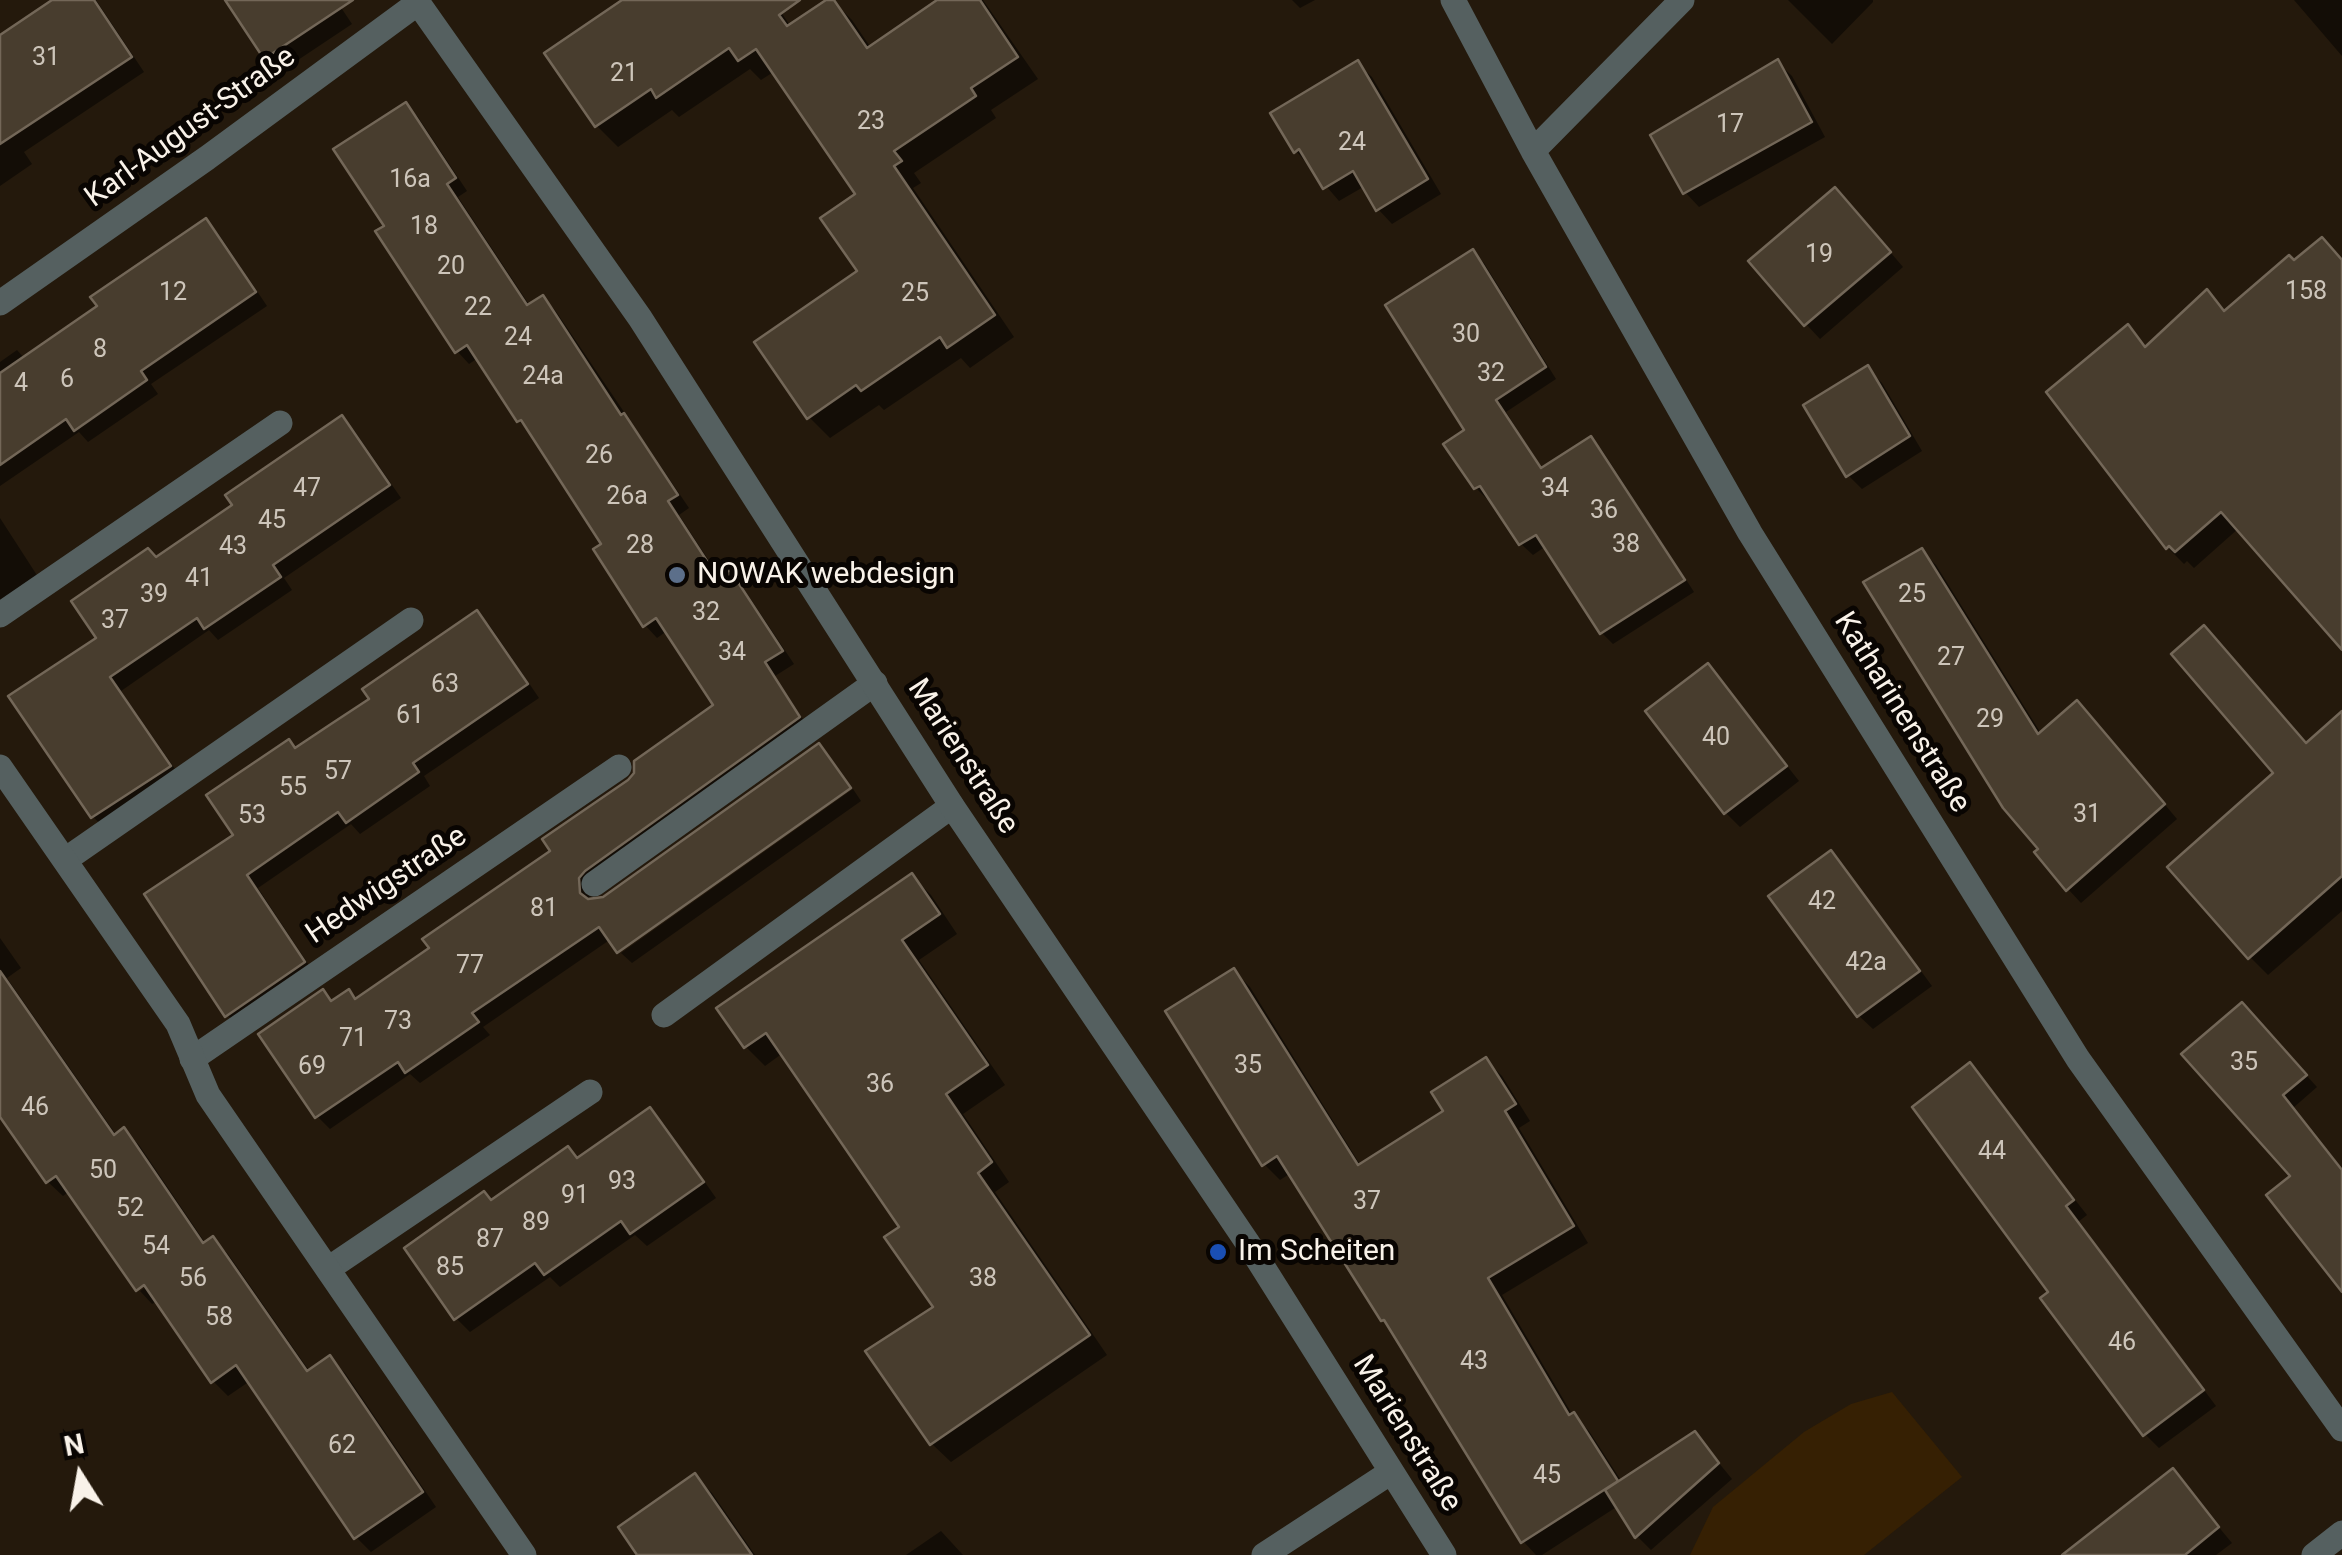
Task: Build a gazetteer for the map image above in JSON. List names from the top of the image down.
{
  "streets": {
    "street": [
      "Karl-August-Straße",
      "Katharinenstraße",
      "Marienstraße",
      "Hedwigstraße"
    ]
  },
  "crossings": [
    ["Karl-August-Straße", "Marienstraße"]
  ],
  "places": ["NOWAK webdesign", "Im Scheiten"],
  "house_numbers": [
    "31",
    "21",
    "23",
    "17",
    "24",
    "16a",
    "18",
    "19",
    "20",
    "158",
    "12",
    "25",
    "22",
    "30",
    "24",
    "8",
    "32",
    "24a",
    "6",
    "4",
    "26",
    "47",
    "34",
    "26a",
    "36",
    "45",
    "38",
    "28",
    "43",
    "41",
    "39",
    "25",
    "32",
    "37",
    "34",
    "27",
    "63",
    "61",
    "29",
    "40",
    "57",
    "55",
    "31",
    "53",
    "42",
    "81",
    "42a",
    "77",
    "73",
    "71",
    "35",
    "35",
    "69",
    "36",
    "46",
    "44",
    "50",
    "93",
    "91",
    "37",
    "52",
    "89",
    "87",
    "54",
    "85",
    "56",
    "38",
    "58",
    "46",
    "43",
    "62",
    "45"
  ],
  "north": "top"
}
